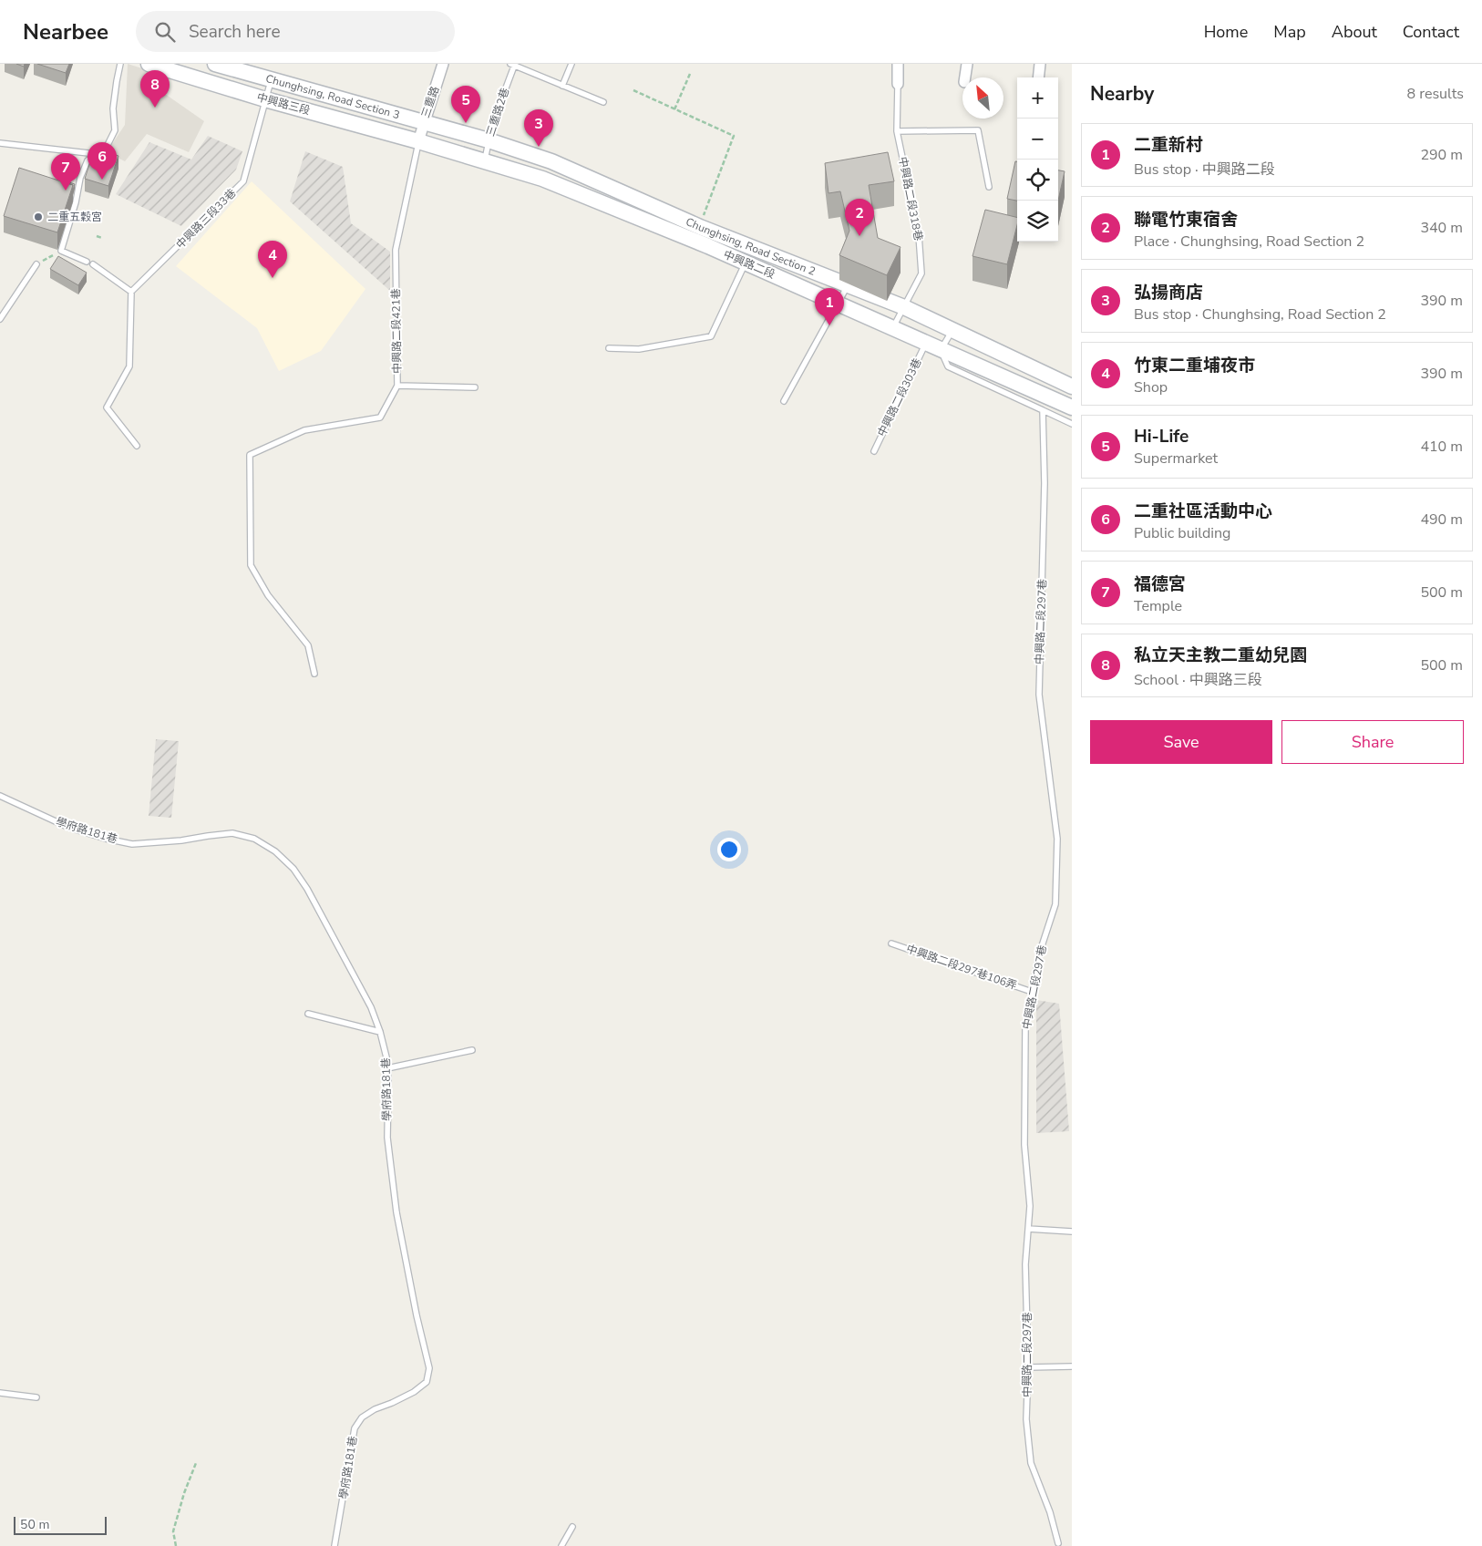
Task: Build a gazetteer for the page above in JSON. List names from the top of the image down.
{
  "streets": {
    "main road": [
      "Chunghsing, Road Section 3",
      "中興路三段",
      "Chunghsing, Road Section 2",
      "中興路二段"
    ],
    "street": ["三重路", "中興路二段318巷"],
    "lane": [
      "三重路2巷",
      "中興路三段33巷",
      "中興路二段421巷",
      "中興路二段303巷",
      "中興路二段297巷",
      "學府路181巷",
      "中興路二段297巷106弄"
    ]
  },
  "crossings": [
    ["Chunghsing, Road Section 3", "三重路"],
    ["Chunghsing, Road Section 3", "中興路三段33巷"],
    ["Chunghsing, Road Section 3", "Chunghsing, Road Section 2"],
    ["三重路", "中興路三段"],
    ["三重路", "Chunghsing, Road Section 2"],
    ["三重路", "中興路二段"],
    ["三重路", "中興路二段421巷"],
    ["中興路三段", "中興路三段33巷"],
    ["中興路三段", "中興路二段"],
    ["中興路三段", "中興路二段421巷"],
    ["三重路2巷", "Chunghsing, Road Section 2"],
    ["三重路2巷", "中興路二段"],
    ["中興路二段318巷", "Chunghsing, Road Section 2"],
    ["中興路二段318巷", "中興路二段"],
    ["Chunghsing, Road Section 2", "中興路二段"],
    ["中興路二段", "中興路二段421巷"],
    ["中興路二段", "中興路二段303巷"],
    ["中興路二段297巷", "中興路二段297巷106弄"]
  ],
  "places": ["二重五穀宮"],
  "scale_bar": "50 m",
  "north": "top left",
  "page": {
    "header": "Nearbee",
    "search": "Search here",
    "nav": [
      "Home",
      "Map",
      "About",
      "Contact"
    ],
    "heading": ["Nearby", "8 results"],
    "pins": [
      "8",
      "5",
      "3",
      "6",
      "7",
      "2",
      "4",
      "1"
    ],
    "map_buttons": ["+", "−"],
    "list": [
      {
        "mark": "1",
        "name": "二重新村",
        "note": "Bus stop · 中興路二段",
        "value": "290 m"
      },
      {
        "mark": "2",
        "name": "聯電竹東宿舍",
        "note": "Place · Chunghsing, Road Section 2",
        "value": "340 m"
      },
      {
        "mark": "3",
        "name": "弘揚商店",
        "note": "Bus stop · Chunghsing, Road Section 2",
        "value": "390 m"
      },
      {
        "mark": "4",
        "name": "竹東二重埔夜市",
        "note": "Shop",
        "value": "390 m"
      },
      {
        "mark": "5",
        "name": "Hi-Life",
        "note": "Supermarket",
        "value": "410 m"
      },
      {
        "mark": "6",
        "name": "二重社區活動中心",
        "note": "Public building",
        "value": "490 m"
      },
      {
        "mark": "7",
        "name": "福德宮",
        "note": "Temple",
        "value": "500 m"
      },
      {
        "mark": "8",
        "name": "私立天主教二重幼兒園",
        "note": "School · 中興路三段",
        "value": "500 m"
      }
    ],
    "buttons": ["Save", "Share"],
    "scale": "50 m"
  }
}
